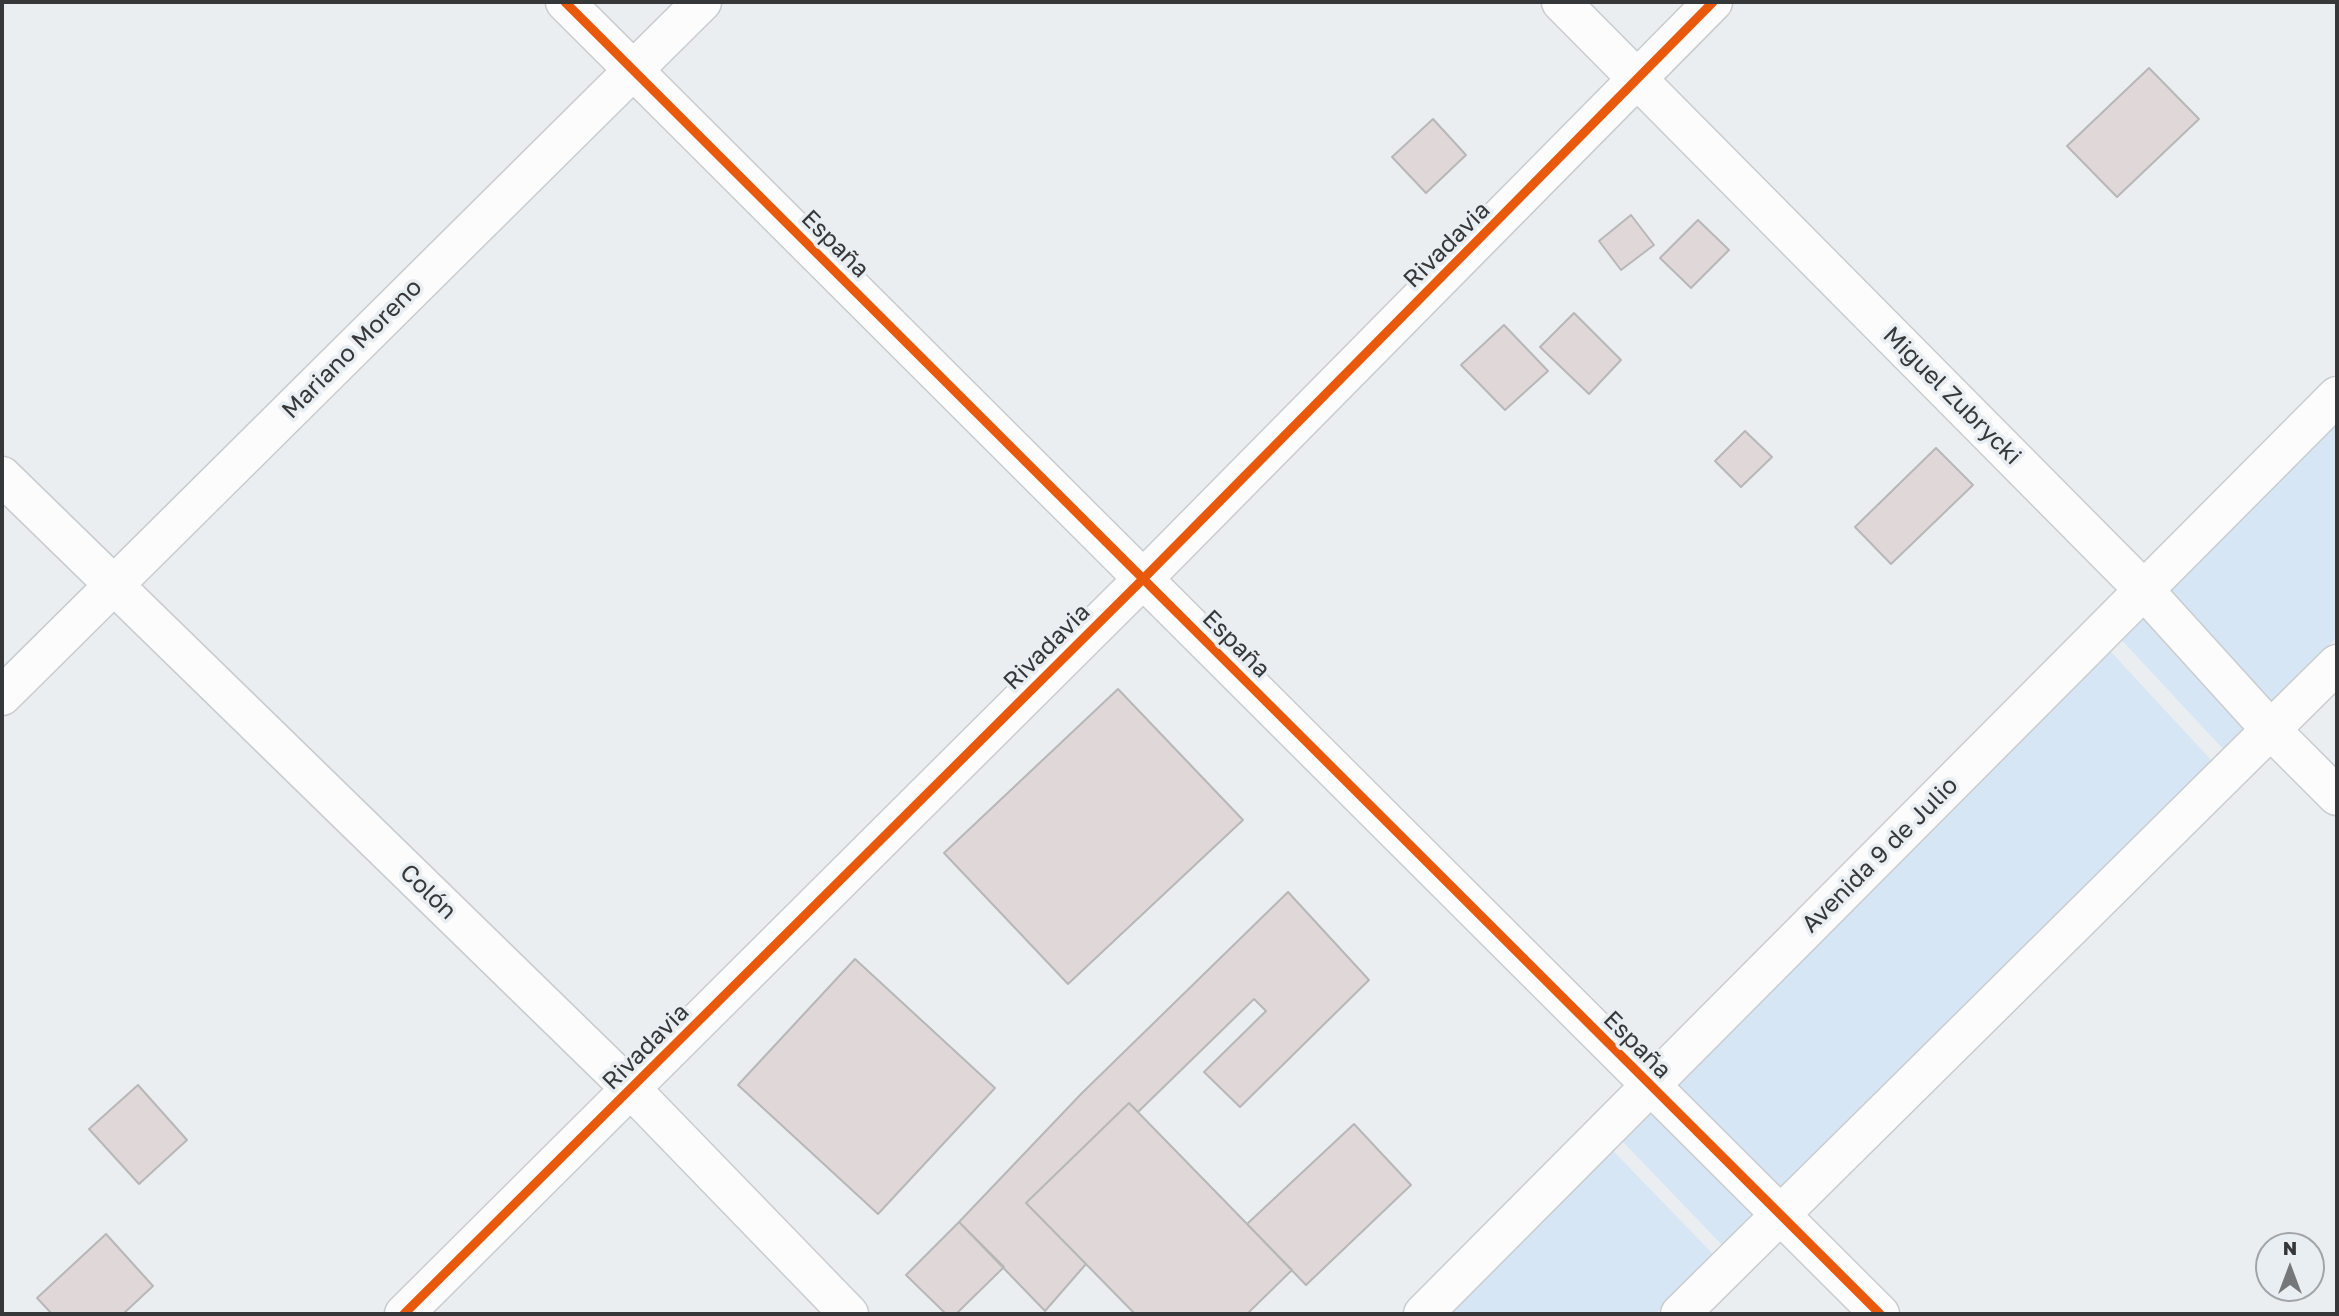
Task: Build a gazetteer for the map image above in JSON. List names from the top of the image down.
{
  "streets": {
    "street": [
      "España",
      "Rivadavia",
      "Mariano Moreno",
      "Miguel Zubrycki",
      "Avenida 9 de Julio",
      "Colón"
    ]
  },
  "crossings": [
    ["España", "Rivadavia"],
    ["España", "Mariano Moreno"],
    ["España", "Avenida 9 de Julio"],
    ["Rivadavia", "Miguel Zubrycki"],
    ["Rivadavia", "Colón"],
    ["Mariano Moreno", "Colón"],
    ["Miguel Zubrycki", "Avenida 9 de Julio"]
  ],
  "north": "top"
}
